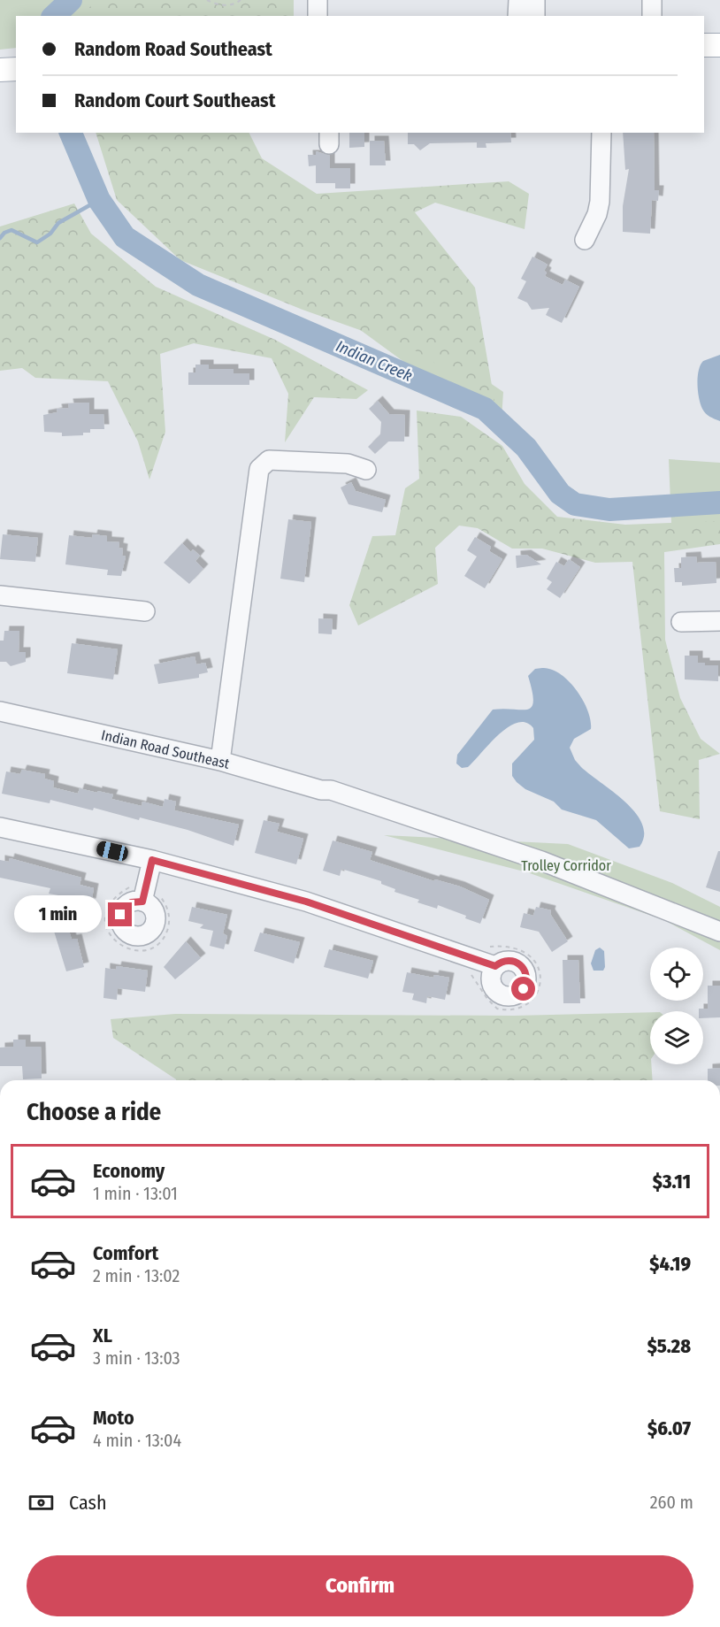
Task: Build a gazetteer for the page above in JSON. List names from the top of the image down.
{
  "streets": {
    "street": ["Indian Road Southeast"]
  },
  "water": ["Indian Creek"],
  "parks": ["Trolley Corridor"],
  "page": {
    "banner": ["Random Road Southeast", "Random Court Southeast"],
    "bubble": "1 min",
    "heading": "Choose a ride",
    "list": [
      {
        "name": "Economy",
        "note": "1 min · 13:01",
        "value": "$3.11"
      },
      {
        "name": "Comfort",
        "note": "2 min · 13:02",
        "value": "$4.19"
      },
      {
        "name": "XL",
        "note": "3 min · 13:03",
        "value": "$5.28"
      },
      {
        "name": "Moto",
        "note": "4 min · 13:04",
        "value": "$6.07"
      }
    ],
    "pay": ["Cash", "260 m"],
    "buttons": "Confirm"
  }
}
